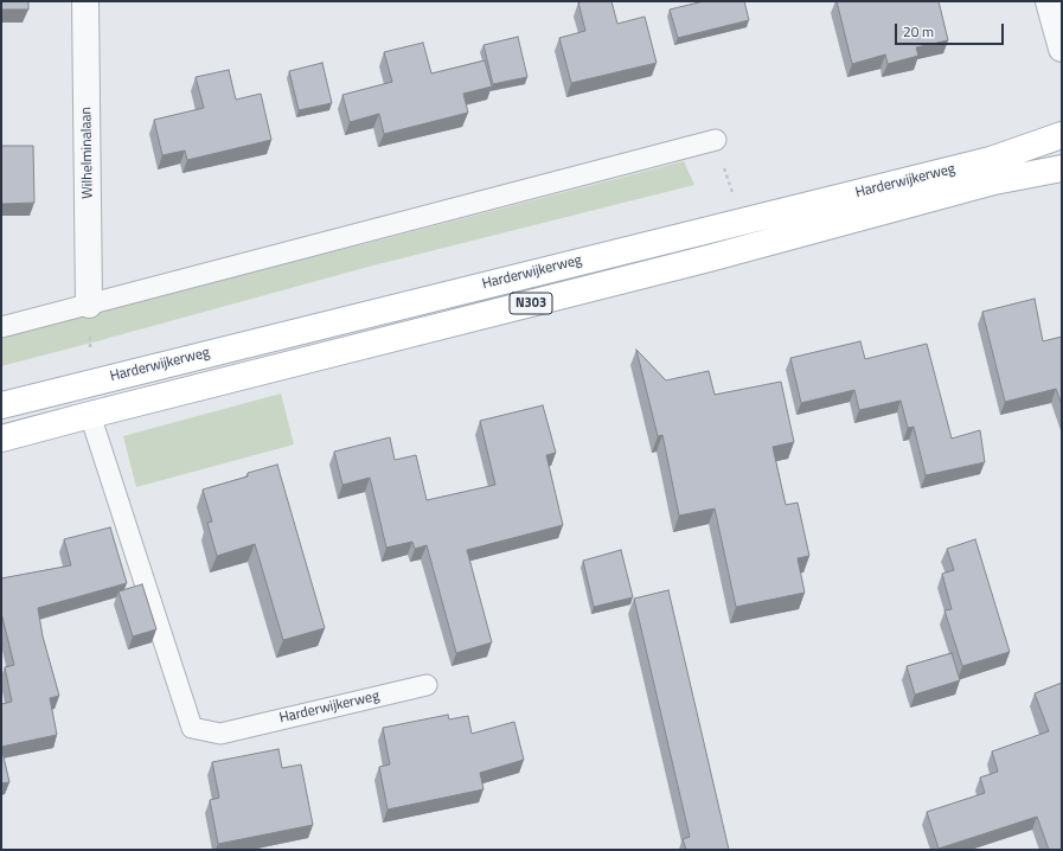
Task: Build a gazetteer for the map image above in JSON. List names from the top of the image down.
{
  "streets": {
    "main road": ["Harderwijkerweg", "N303"],
    "street": ["Wilhelminalaan"]
  },
  "scale_bar": "20 m"
}
